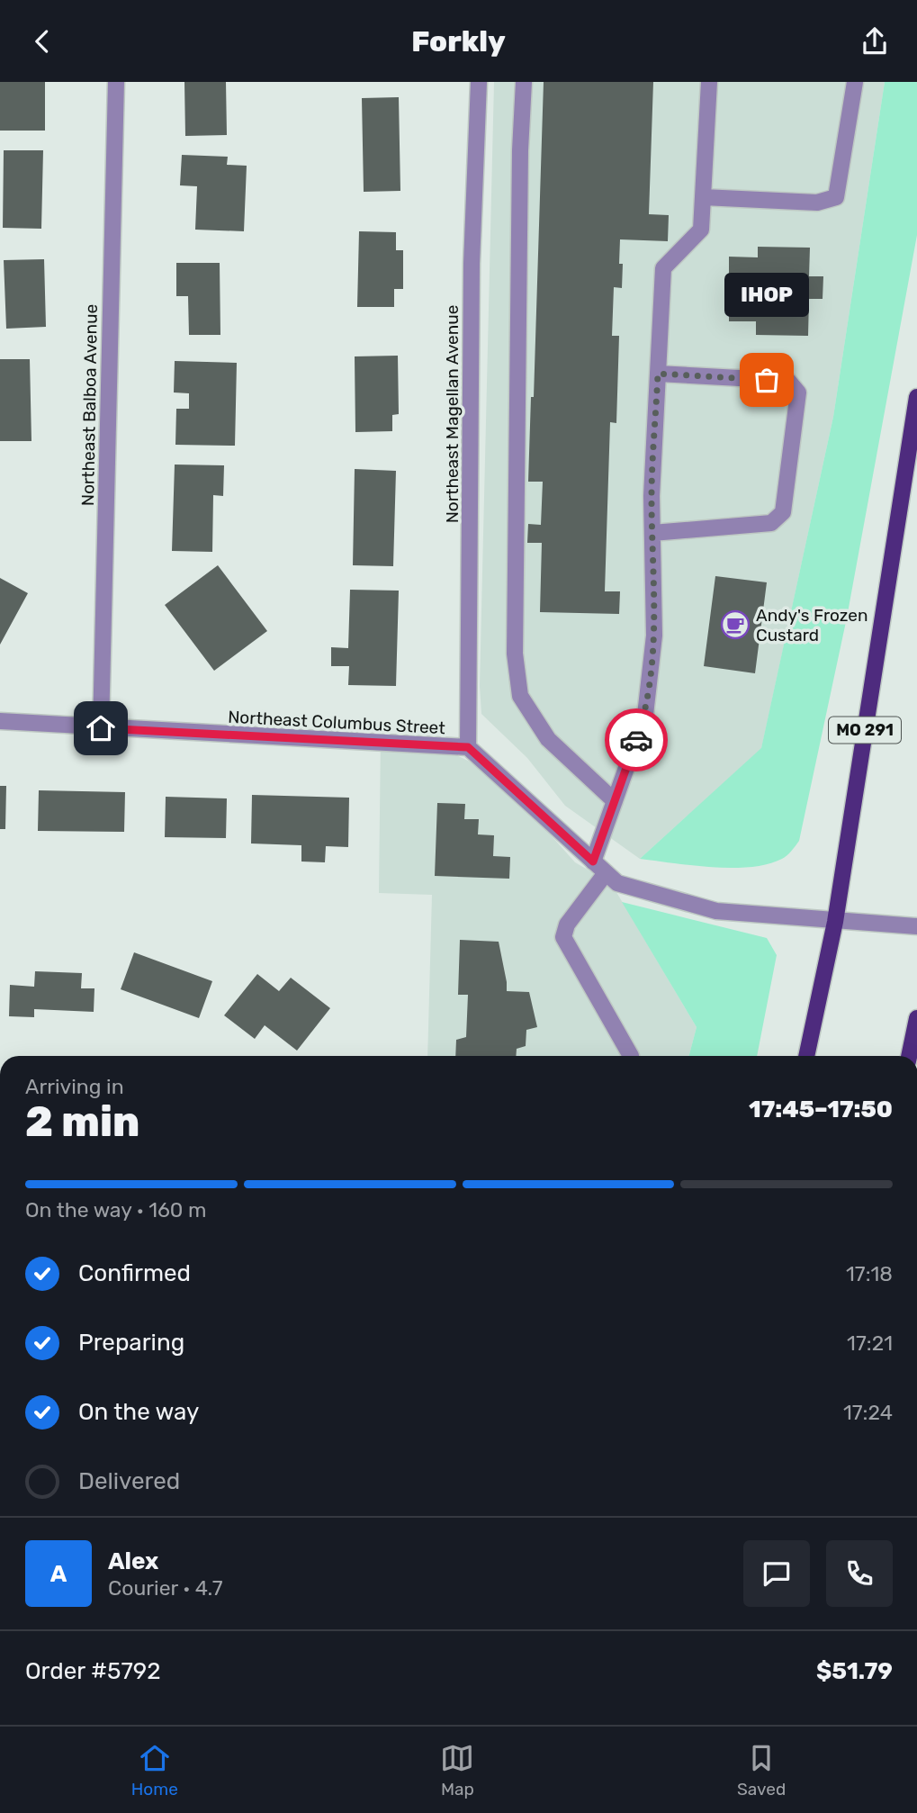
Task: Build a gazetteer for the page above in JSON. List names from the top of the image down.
{
  "streets": {
    "main road": ["MO 291"],
    "street": ["Northeast Balboa Avenue", "Northeast Magellan Avenue", "Northeast Columbus Street"]
  },
  "crossings": [
    ["Northeast Balboa Avenue", "Northeast Columbus Street"],
    ["Northeast Magellan Avenue", "Northeast Columbus Street"],
    ["Northeast Columbus Street", "MO 291"]
  ],
  "places": {
    "other": ["IHOP"],
    "cafe": ["Andy's Frozen Custard"]
  },
  "page": {
    "header": "Forkly",
    "bubble": "IHOP",
    "heading": ["2 min", "Arriving in", "17:45–17:50"],
    "panel": [
      "Alex",
      "Courier · 4.7",
      "Order #5792",
      "$51.79"
    ],
    "bar": "On the way · 160 m",
    "list": [
      ["Confirmed", "17:18"],
      ["Preparing", "17:21"],
      ["On the way", "17:24"],
      "Delivered"
    ],
    "round": "A",
    "tabs": ["Home", "Map", "Saved"]
  }
}
